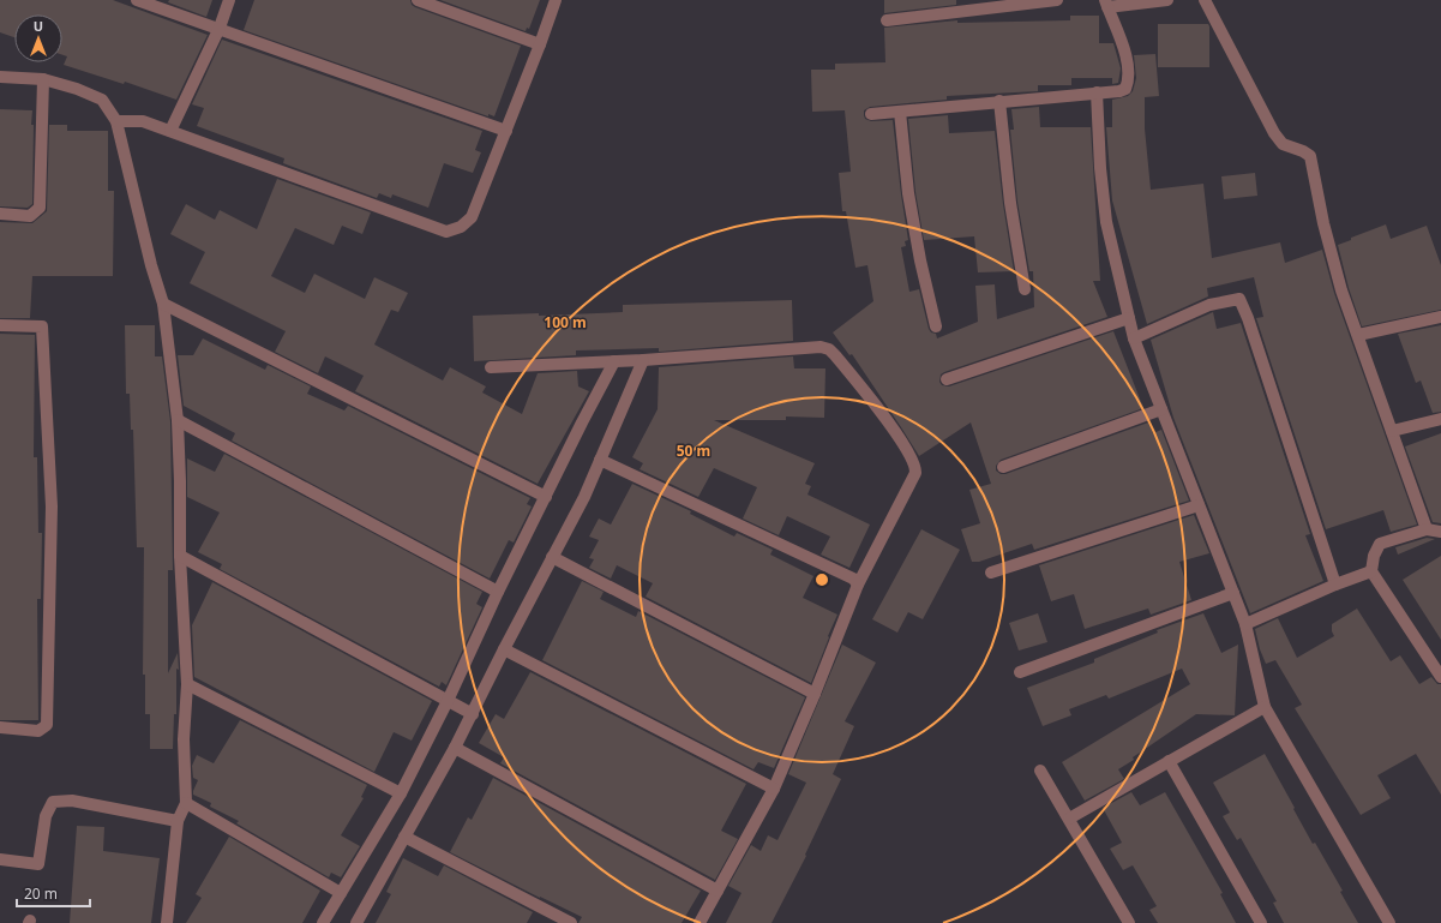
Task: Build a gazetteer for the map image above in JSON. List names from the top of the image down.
{
  "scale_bar": "20 m",
  "north": "top",
  "rings": ["100 m", "50 m"]
}
